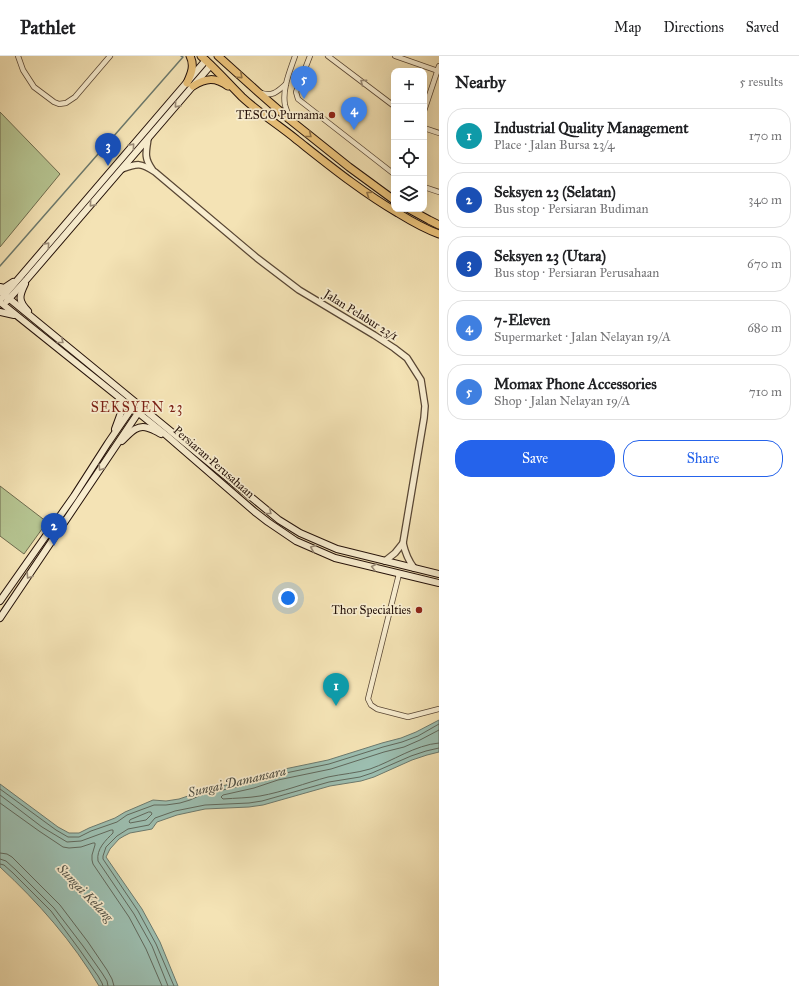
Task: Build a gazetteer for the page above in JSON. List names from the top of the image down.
{
  "streets": {
    "main road": ["Persiaran Perusahaan"],
    "street": ["Jalan Pelabur 23/1"]
  },
  "crossings": [
    ["Jalan Pelabur 23/1", "Persiaran Perusahaan"]
  ],
  "districts": ["SEKSYEN 23"],
  "water": ["Sungai Damansara", "Sungai Kelang"],
  "places": ["TESCO Purnama", "Thor Specialties"],
  "page": {
    "header": "Pathlet",
    "nav": ["Map", "Directions", "Saved"],
    "heading": ["Nearby", "5 results"],
    "pins": [
      "5",
      "4",
      "3",
      "2",
      "1"
    ],
    "map_buttons": ["+", "−"],
    "list": [
      {
        "mark": "1",
        "name": "Industrial Quality Management",
        "note": "Place · Jalan Bursa 23/4",
        "value": "170 m"
      },
      {
        "mark": "2",
        "name": "Seksyen 23 (Selatan)",
        "note": "Bus stop · Persiaran Budiman",
        "value": "340 m"
      },
      {
        "mark": "3",
        "name": "Seksyen 23 (Utara)",
        "note": "Bus stop · Persiaran Perusahaan",
        "value": "670 m"
      },
      {
        "mark": "4",
        "name": "7-Eleven",
        "note": "Supermarket · Jalan Nelayan 19/A",
        "value": "680 m"
      },
      {
        "mark": "5",
        "name": "Momax Phone Accessories",
        "note": "Shop · Jalan Nelayan 19/A",
        "value": "710 m"
      }
    ],
    "buttons": ["Save", "Share"]
  }
}
